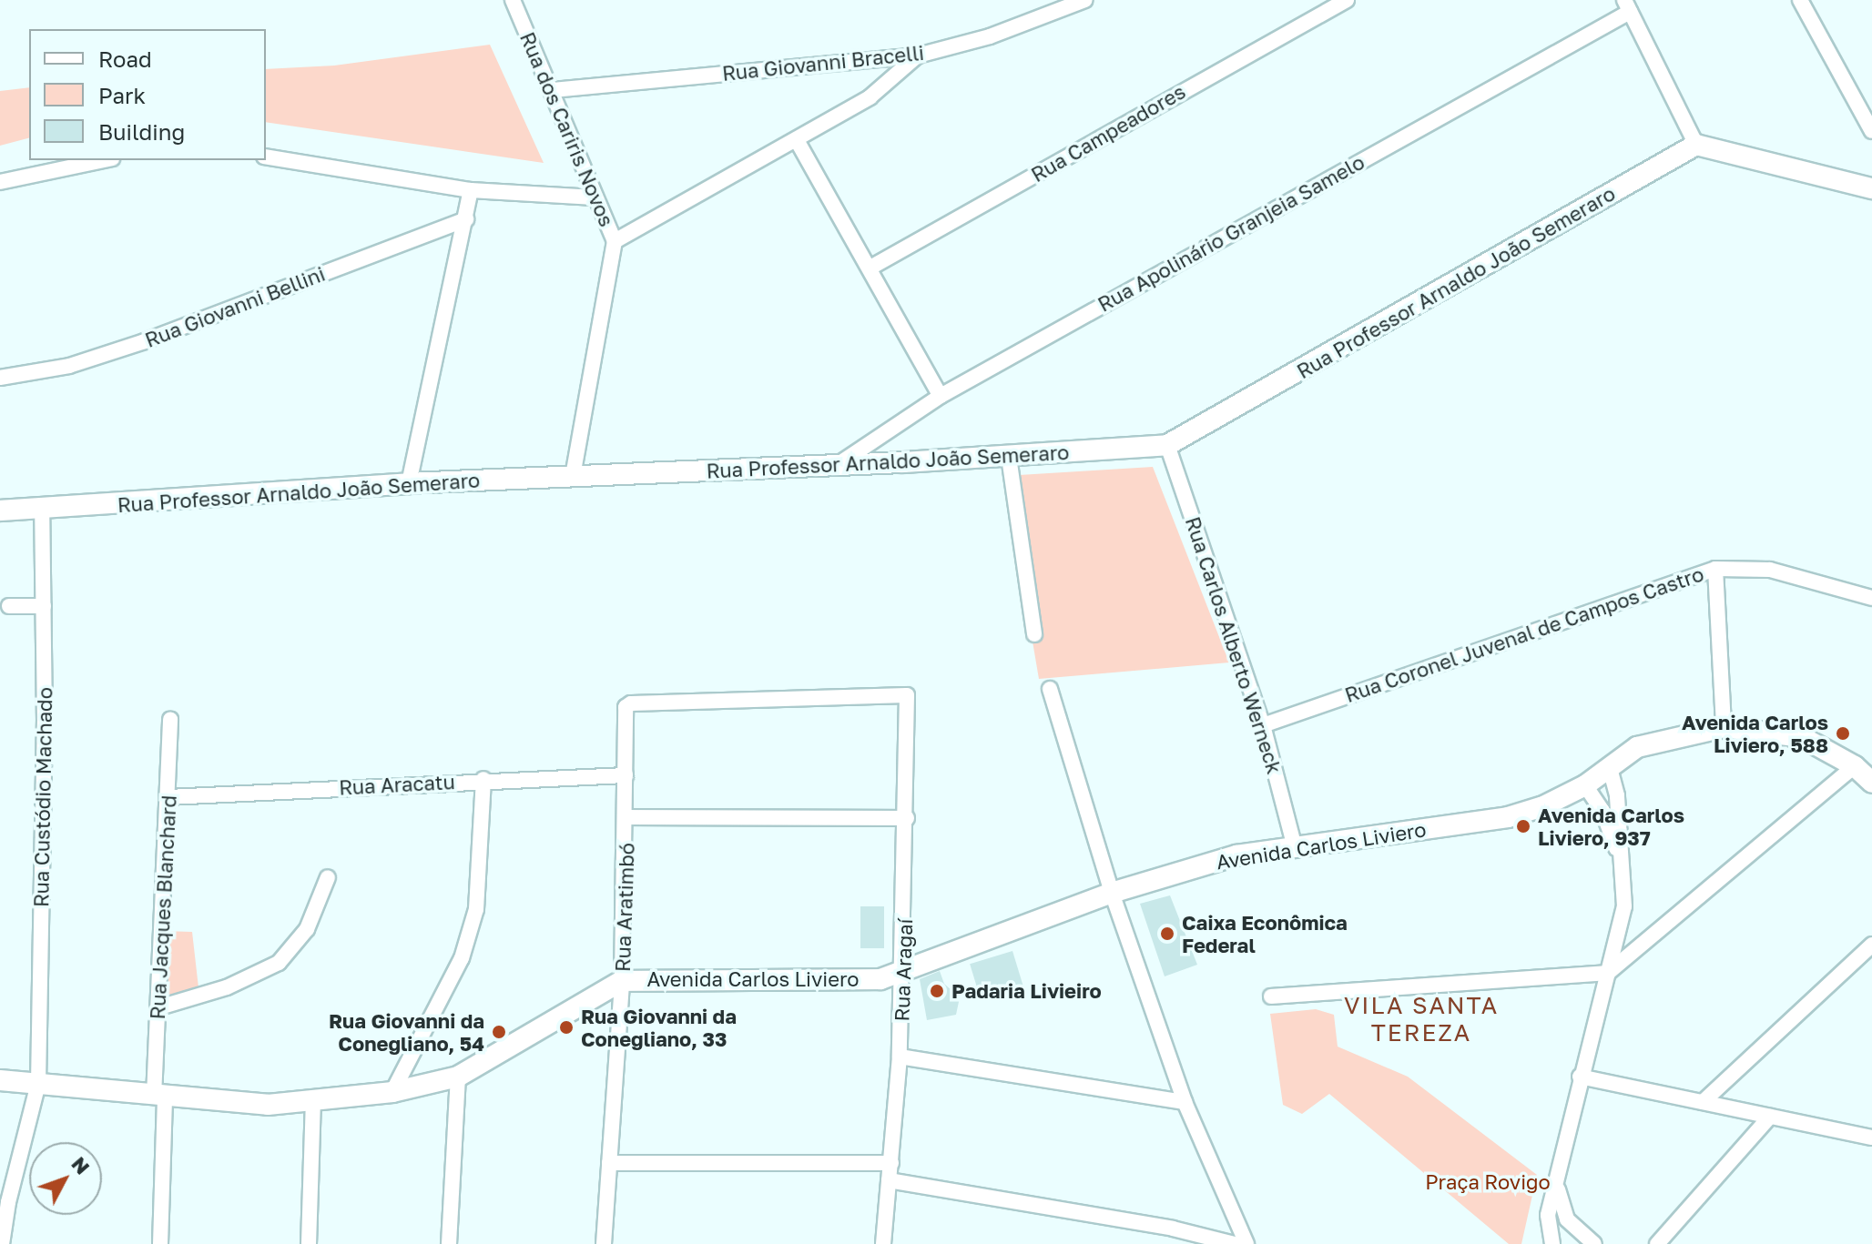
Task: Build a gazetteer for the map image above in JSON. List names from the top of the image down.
{
  "streets": {
    "street": [
      "Rua Giovanni Bracelli",
      "Rua dos Cariris Novos",
      "Rua Campeadores",
      "Rua Apolinário Granjeia Samelo",
      "Rua Professor Arnaldo João Semeraro",
      "Rua Giovanni Bellini",
      "Rua Coronel Juvenal de Campos Castro",
      "Rua Carlos Alberto Werneck",
      "Rua Aracatu",
      "Rua Custódio Machado",
      "Avenida Carlos Liviero",
      "Rua Jacques Blanchard",
      "Rua Aratimbó",
      "Rua Aragaí"
    ]
  },
  "crossings": [
    ["Rua Giovanni Bracelli", "Rua dos Cariris Novos"],
    ["Rua dos Cariris Novos", "Rua Professor Arnaldo João Semeraro"],
    ["Rua Apolinário Granjeia Samelo", "Rua Professor Arnaldo João Semeraro"],
    ["Rua Professor Arnaldo João Semeraro", "Rua Carlos Alberto Werneck"],
    ["Rua Professor Arnaldo João Semeraro", "Rua Custódio Machado"],
    ["Rua Coronel Juvenal de Campos Castro", "Rua Carlos Alberto Werneck"],
    ["Rua Carlos Alberto Werneck", "Avenida Carlos Liviero"],
    ["Rua Aracatu", "Rua Jacques Blanchard"],
    ["Rua Aracatu", "Rua Aratimbó"],
    ["Avenida Carlos Liviero", "Rua Aratimbó"],
    ["Avenida Carlos Liviero", "Rua Aragaí"],
    ["Rua Aratimbó", "Rua Aragaí"]
  ],
  "districts": ["VILA SANTA TEREZA"],
  "parks": ["Praça Rovigo"],
  "places": [
    "Avenida Carlos Liviero, 588",
    "Avenida Carlos Liviero, 937",
    "Caixa Econômica Federal",
    "Padaria Livieiro",
    "Rua Giovanni da Conegliano, 33",
    "Rua Giovanni da Conegliano, 54"
  ],
  "legend": ["Road", "Park", "Building"],
  "north": "top right"
}
